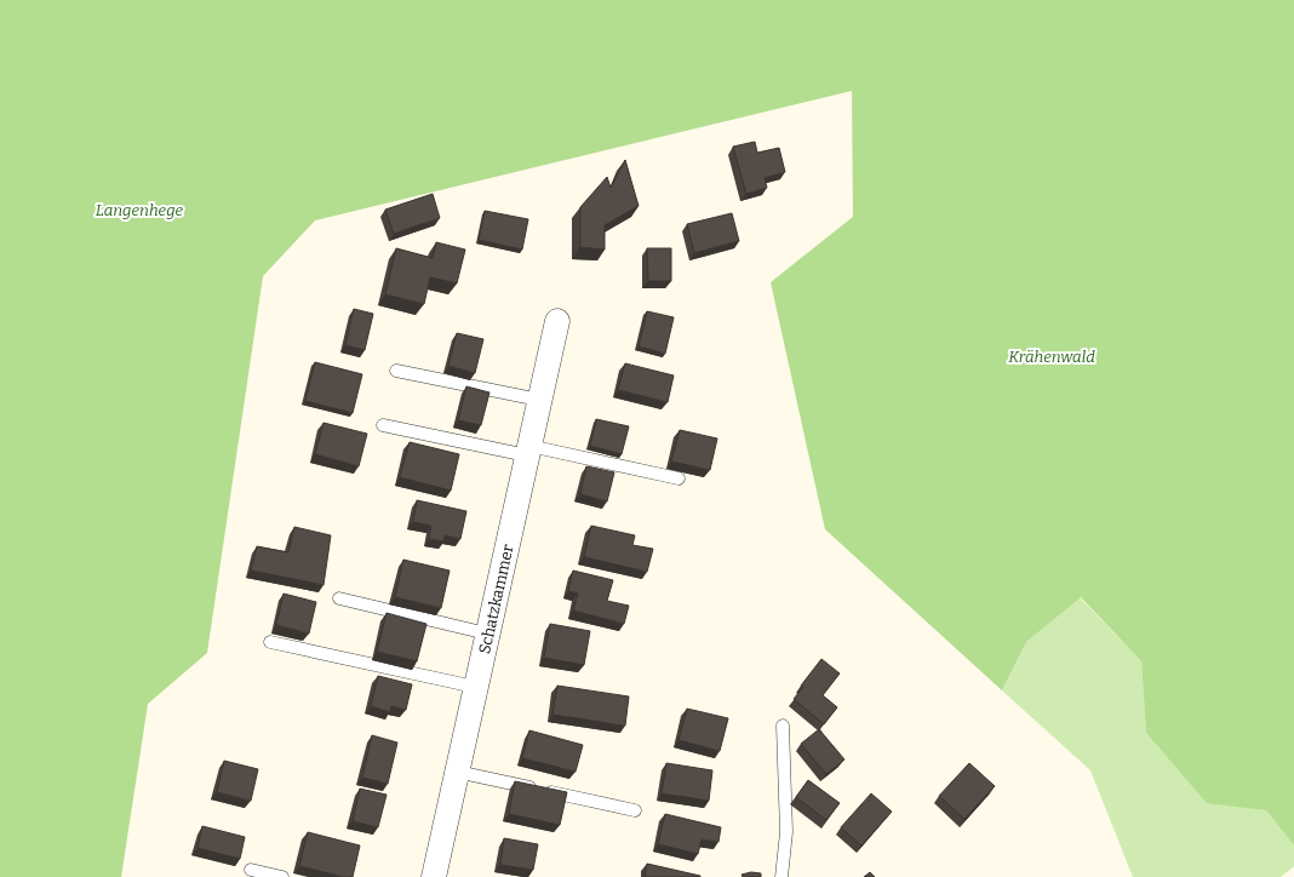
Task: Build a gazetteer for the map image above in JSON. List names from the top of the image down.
{
  "streets": {
    "street": ["Schatzkammer"]
  },
  "parks": ["Langenhege", "Krähenwald"]
}
